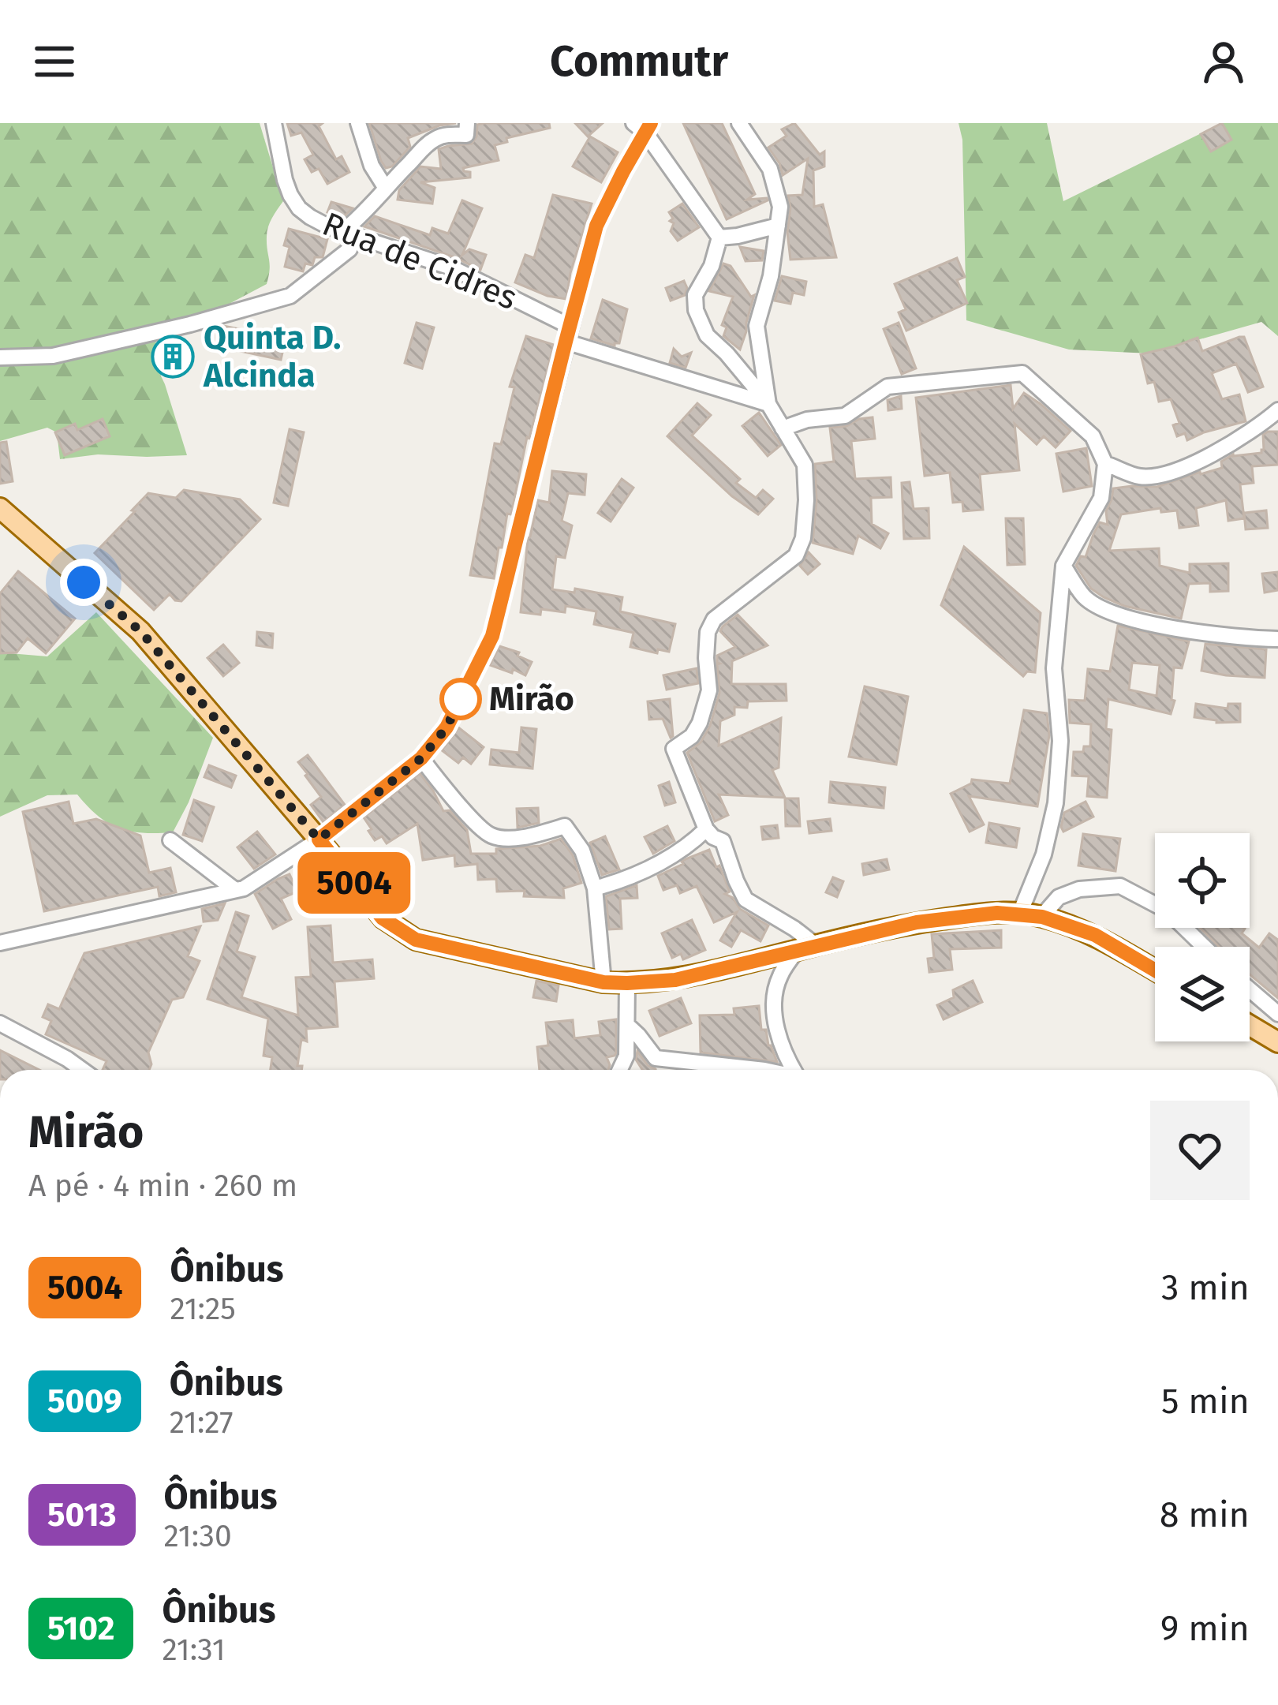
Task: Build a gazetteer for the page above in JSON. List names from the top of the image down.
{
  "streets": {
    "street": ["Rua de Cidres"]
  },
  "places": {
    "building": ["Quinta D. Alcinda"],
    "other": ["Mirão"]
  },
  "lines": ["bus line 5004"],
  "page": {
    "header": "Commutr",
    "on_map": "5004",
    "heading": ["Mirão", "A pé · 4 min · 260 m"],
    "list": [
      {
        "mark": "5004",
        "name": "Ônibus",
        "note": "21:25",
        "value": "3 min"
      },
      {
        "mark": "5009",
        "name": "Ônibus",
        "note": "21:27",
        "value": "5 min"
      },
      {
        "mark": "5013",
        "name": "Ônibus",
        "note": "21:30",
        "value": "8 min"
      },
      {
        "mark": "5102",
        "name": "Ônibus",
        "note": "21:31",
        "value": "9 min"
      }
    ]
  }
}
